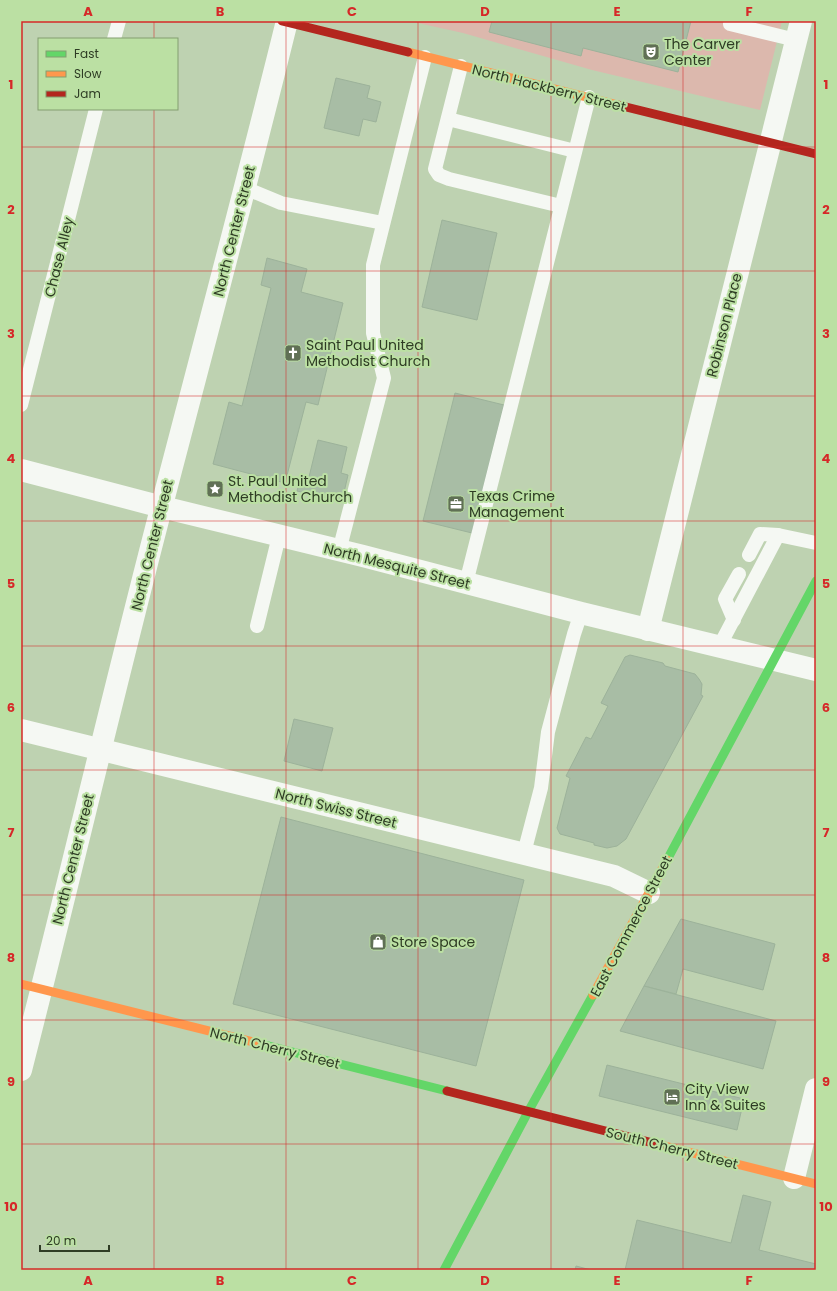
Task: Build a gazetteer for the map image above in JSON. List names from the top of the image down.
{
  "streets": {
    "main road": [
      "North Hackberry Street",
      "East Commerce Street",
      "North Cherry Street",
      "South Cherry Street"
    ],
    "street": [
      "North Center Street",
      "Robinson Place",
      "North Mesquite Street",
      "North Swiss Street"
    ],
    "lane": ["Chase Alley"]
  },
  "crossings": [
    ["North Hackberry Street", "North Center Street"],
    ["North Hackberry Street", "Robinson Place"],
    ["North Center Street", "North Mesquite Street"],
    ["North Center Street", "North Swiss Street"],
    ["North Center Street", "North Cherry Street"],
    ["Robinson Place", "North Mesquite Street"],
    ["North Mesquite Street", "East Commerce Street"],
    ["North Swiss Street", "East Commerce Street"],
    ["East Commerce Street", "North Cherry Street"],
    ["East Commerce Street", "South Cherry Street"],
    ["North Cherry Street", "South Cherry Street"]
  ],
  "places": {
    "theatre": ["The Carver Center"],
    "church": ["Saint Paul United Methodist Church"],
    "place": ["St. Paul United Methodist Church"],
    "office": ["Texas Crime Management"],
    "shop": ["Store Space"],
    "hotel": ["City View Inn & Suites"]
  },
  "legend": ["Fast", "Slow", "Jam"],
  "scale_bar": "20 m",
  "grid": {
    "columns": [
      "A",
      "B",
      "C",
      "D",
      "E",
      "F"
    ],
    "rows": [
      "1",
      "2",
      "3",
      "4",
      "5",
      "6",
      "7",
      "8",
      "9",
      "10"
    ]
  }
}
